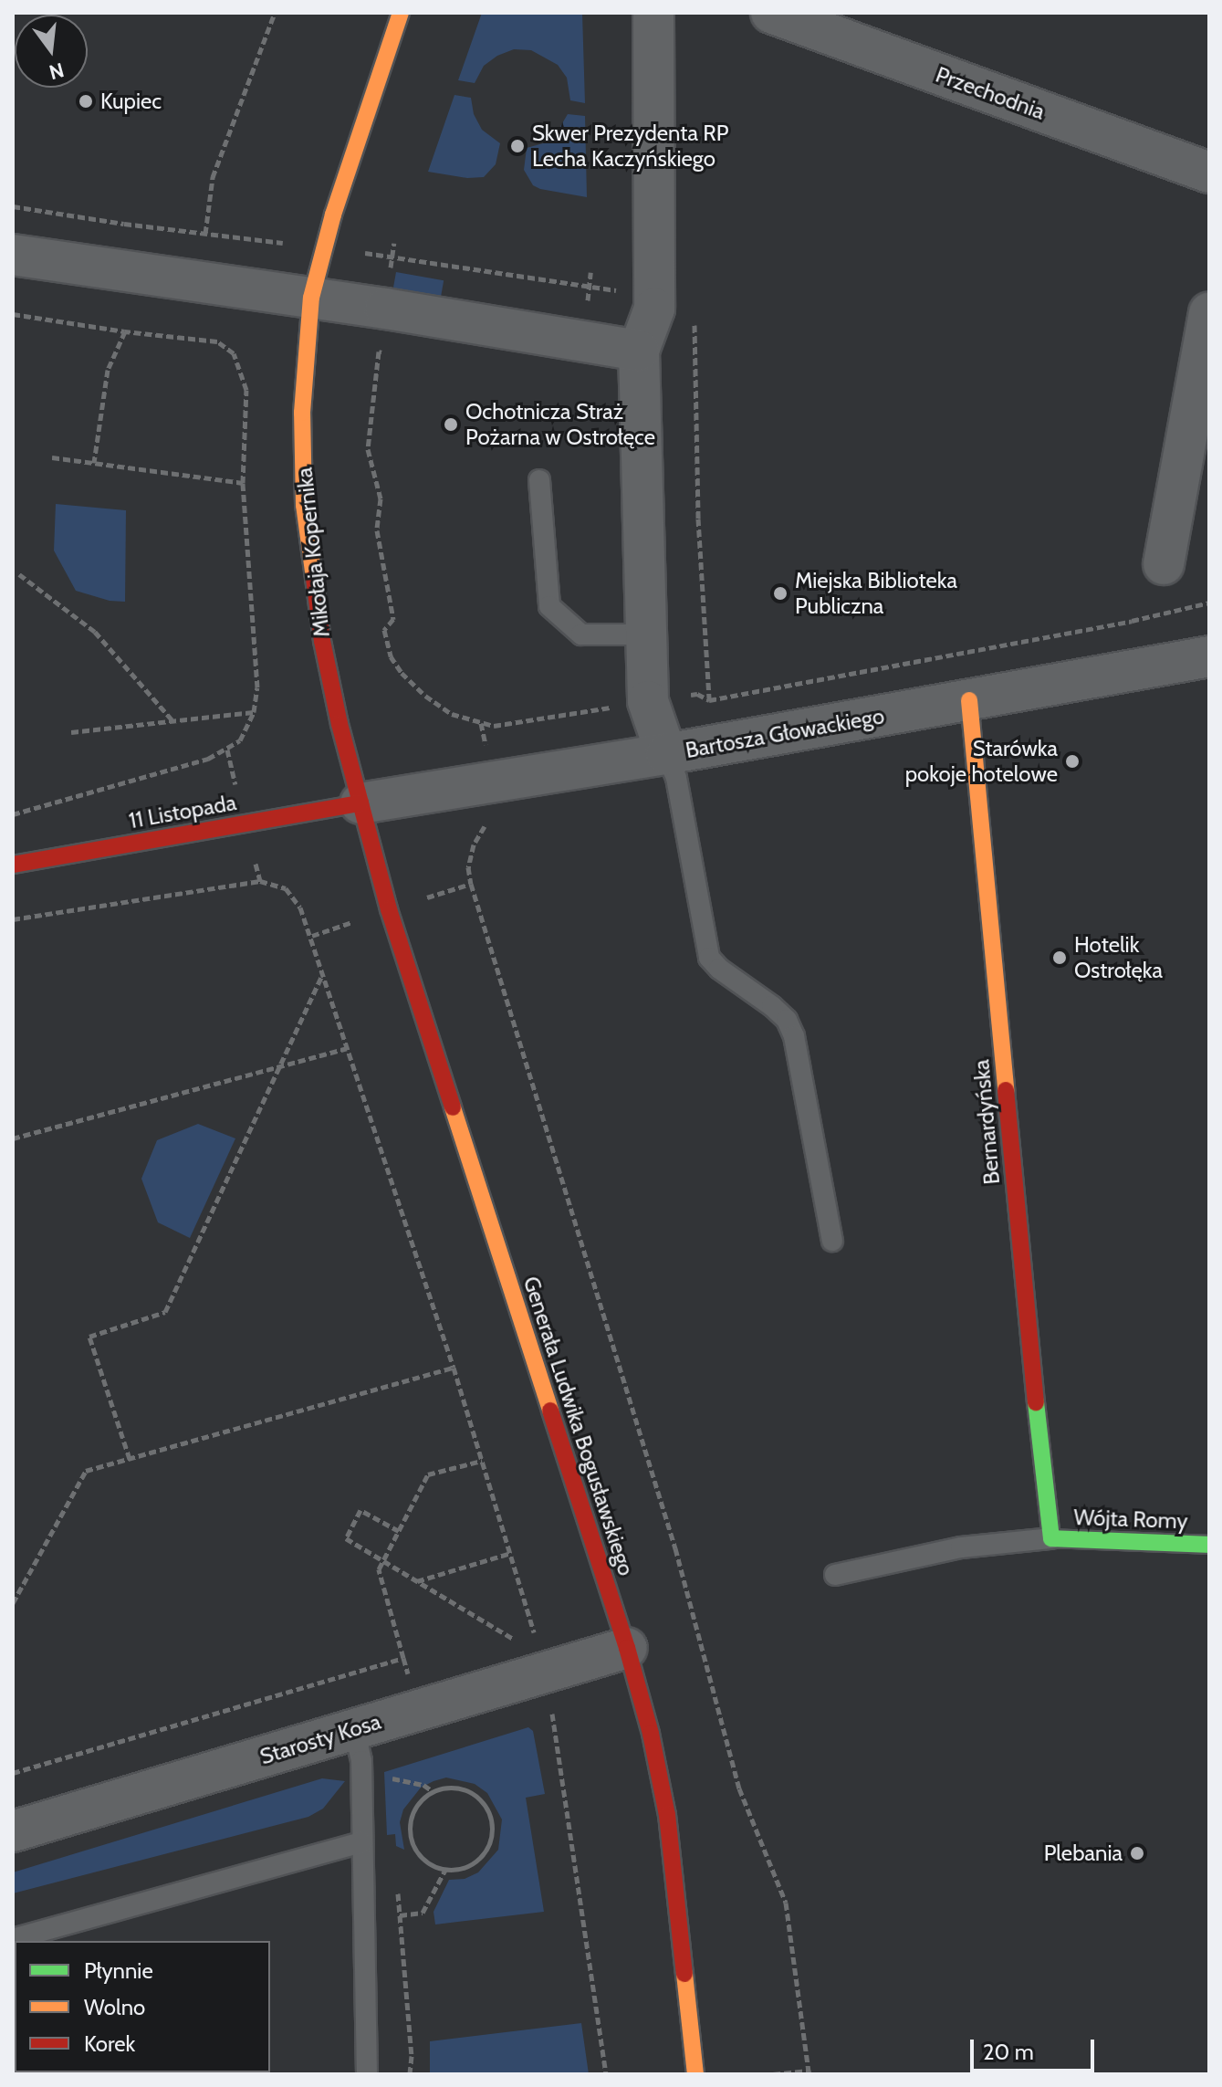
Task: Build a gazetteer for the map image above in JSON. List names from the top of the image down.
{
  "streets": {
    "street": [
      "Przechodnia",
      "Mikołaja Kopernika",
      "Bartosza Głowackiego",
      "11 Listopada",
      "Bernardyńska",
      "Generała Ludwika Bogusławskiego",
      "Wójta Romy",
      "Starosty Kosa"
    ]
  },
  "crossings": [
    ["Mikołaja Kopernika", "Bartosza Głowackiego"],
    ["Mikołaja Kopernika", "11 Listopada"],
    ["Mikołaja Kopernika", "Generała Ludwika Bogusławskiego"],
    ["Bartosza Głowackiego", "11 Listopada"],
    ["Bartosza Głowackiego", "Bernardyńska"],
    ["Bartosza Głowackiego", "Generała Ludwika Bogusławskiego"],
    ["11 Listopada", "Generała Ludwika Bogusławskiego"],
    ["Bernardyńska", "Wójta Romy"],
    ["Generała Ludwika Bogusławskiego", "Starosty Kosa"]
  ],
  "places": [
    "Kupiec",
    "Skwer Prezydenta RP Lecha Kaczyńskiego",
    "Ochotnicza Straż Pożarna w Ostrołęce",
    "Miejska Biblioteka Publiczna",
    "Starówka pokoje hotelowe",
    "Hotelik Ostrołęka",
    "Plebania"
  ],
  "legend": ["Płynnie", "Wolno", "Korek"],
  "scale_bar": "20 m",
  "north": "bottom"
}
